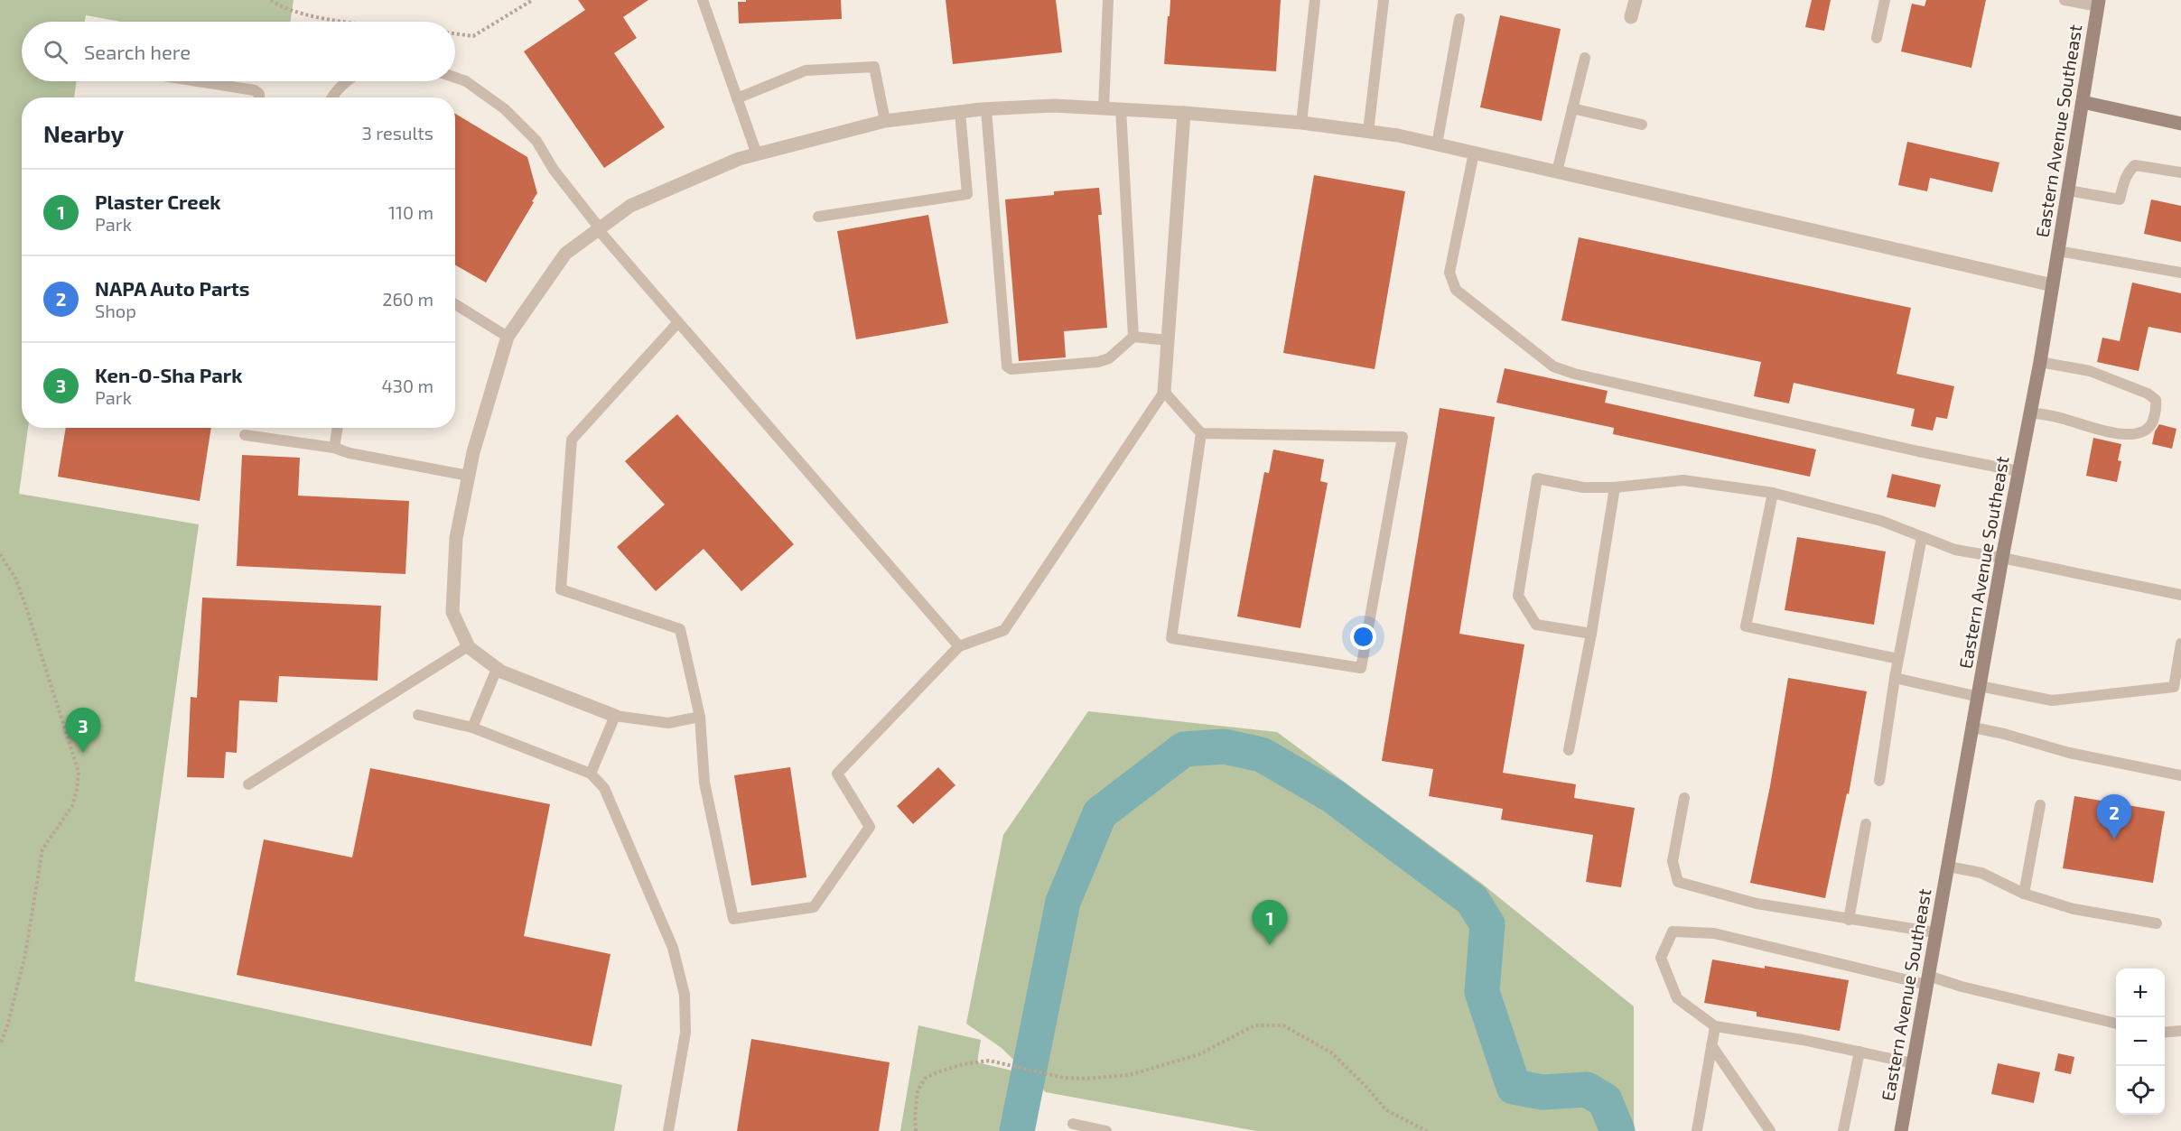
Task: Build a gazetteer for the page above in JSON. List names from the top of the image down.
{
  "streets": {
    "main road": ["Eastern Avenue Southeast"]
  },
  "page": {
    "search": "Search here",
    "heading": ["Nearby", "3 results"],
    "list": [
      {
        "mark": "1",
        "name": "Plaster Creek",
        "note": "Park",
        "value": "110 m"
      },
      {
        "mark": "2",
        "name": "NAPA Auto Parts",
        "note": "Shop",
        "value": "260 m"
      },
      {
        "mark": "3",
        "name": "Ken-O-Sha Park",
        "note": "Park",
        "value": "430 m"
      }
    ],
    "pins": ["3", "2", "1"],
    "map_buttons": ["+", "−"]
  }
}
